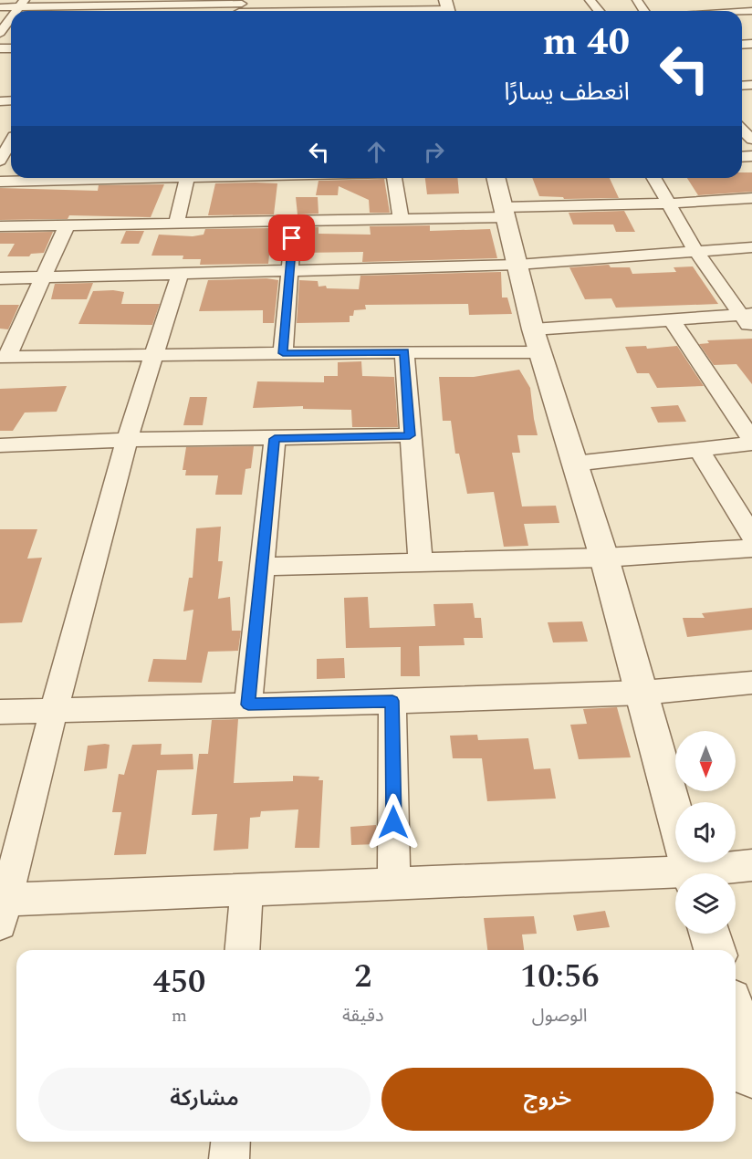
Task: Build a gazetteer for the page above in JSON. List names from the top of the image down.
{
  "north": "bottom",
  "page": {
    "turn": ["40 m", "انعطف يسارًا"],
    "eta": [
      "10:56",
      "الوصول",
      "2",
      "دقيقة",
      "450",
      "m"
    ],
    "buttons": ["خروج", "مشاركة"]
  }
}
